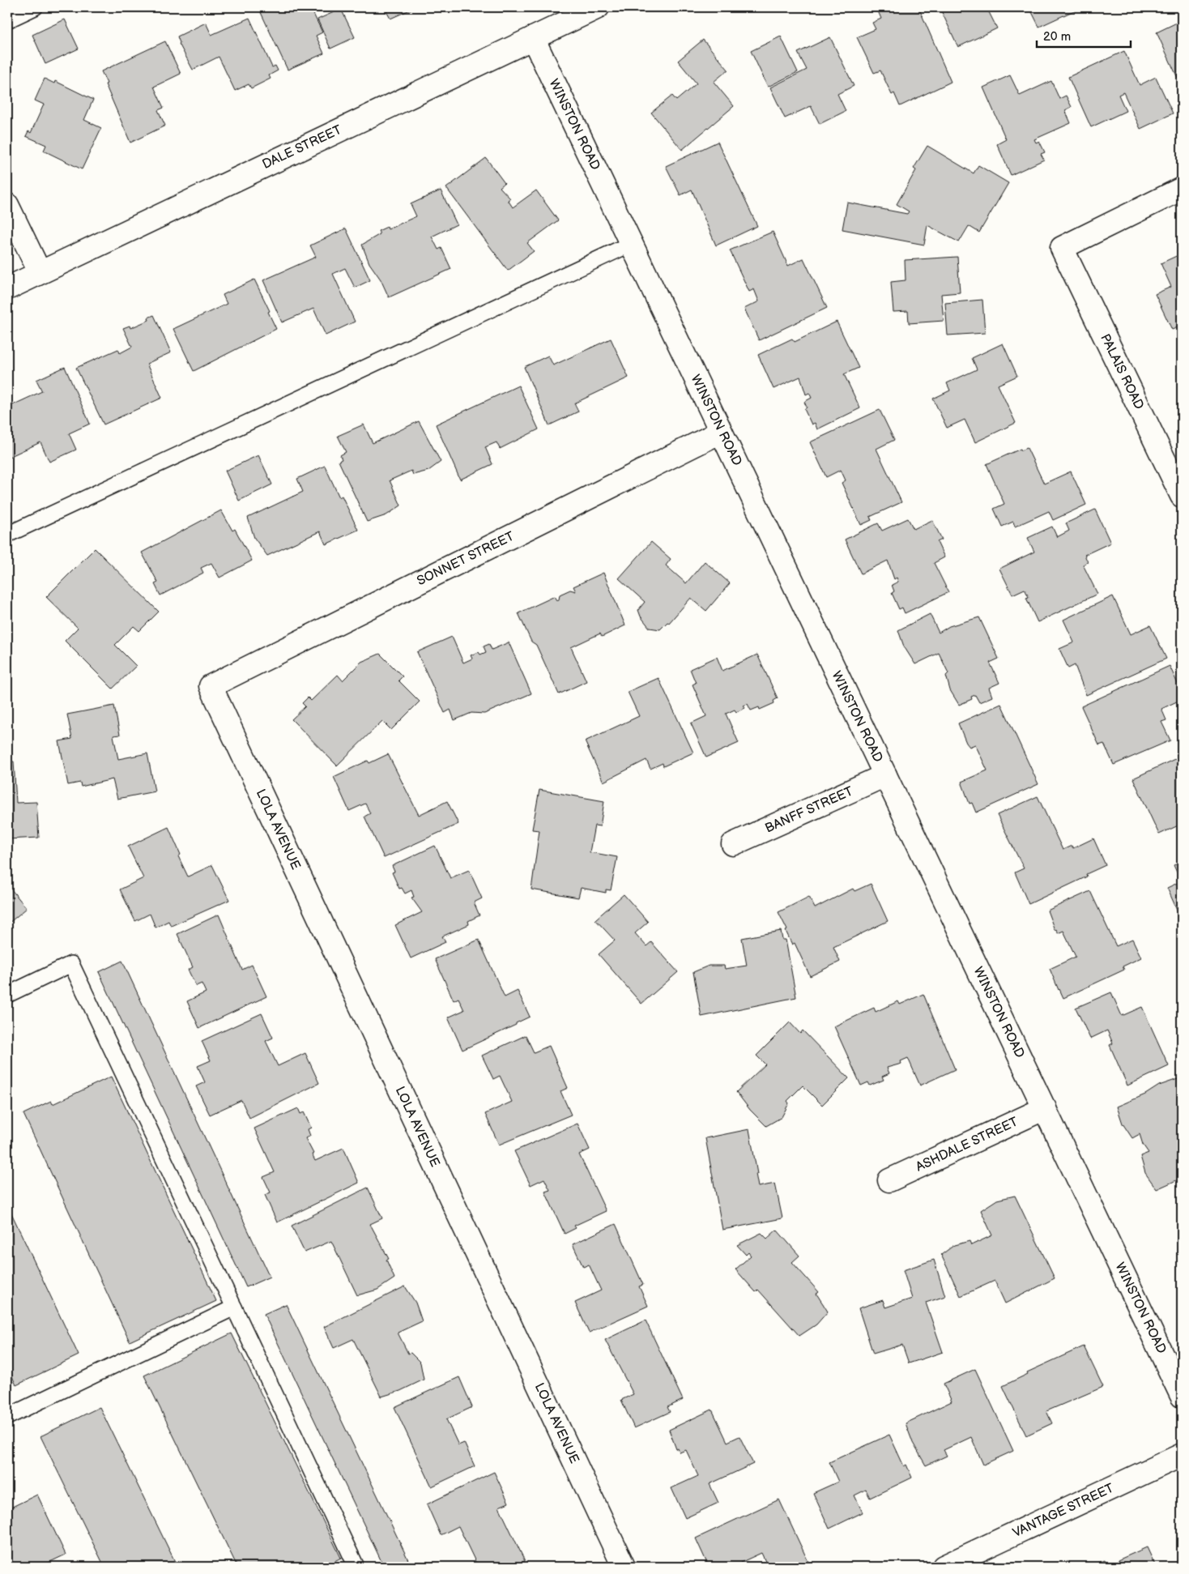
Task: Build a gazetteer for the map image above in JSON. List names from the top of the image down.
{
  "streets": {
    "street": [
      "WINSTON ROAD",
      "DALE STREET",
      "PALAIS ROAD",
      "SONNET STREET",
      "BANFF STREET",
      "LOLA AVENUE",
      "ASHDALE STREET",
      "VANTAGE STREET"
    ]
  },
  "crossings": [
    ["WINSTON ROAD", "DALE STREET"],
    ["WINSTON ROAD", "SONNET STREET"],
    ["WINSTON ROAD", "BANFF STREET"],
    ["WINSTON ROAD", "ASHDALE STREET"],
    ["SONNET STREET", "LOLA AVENUE"]
  ],
  "scale_bar": "20 m"
}
